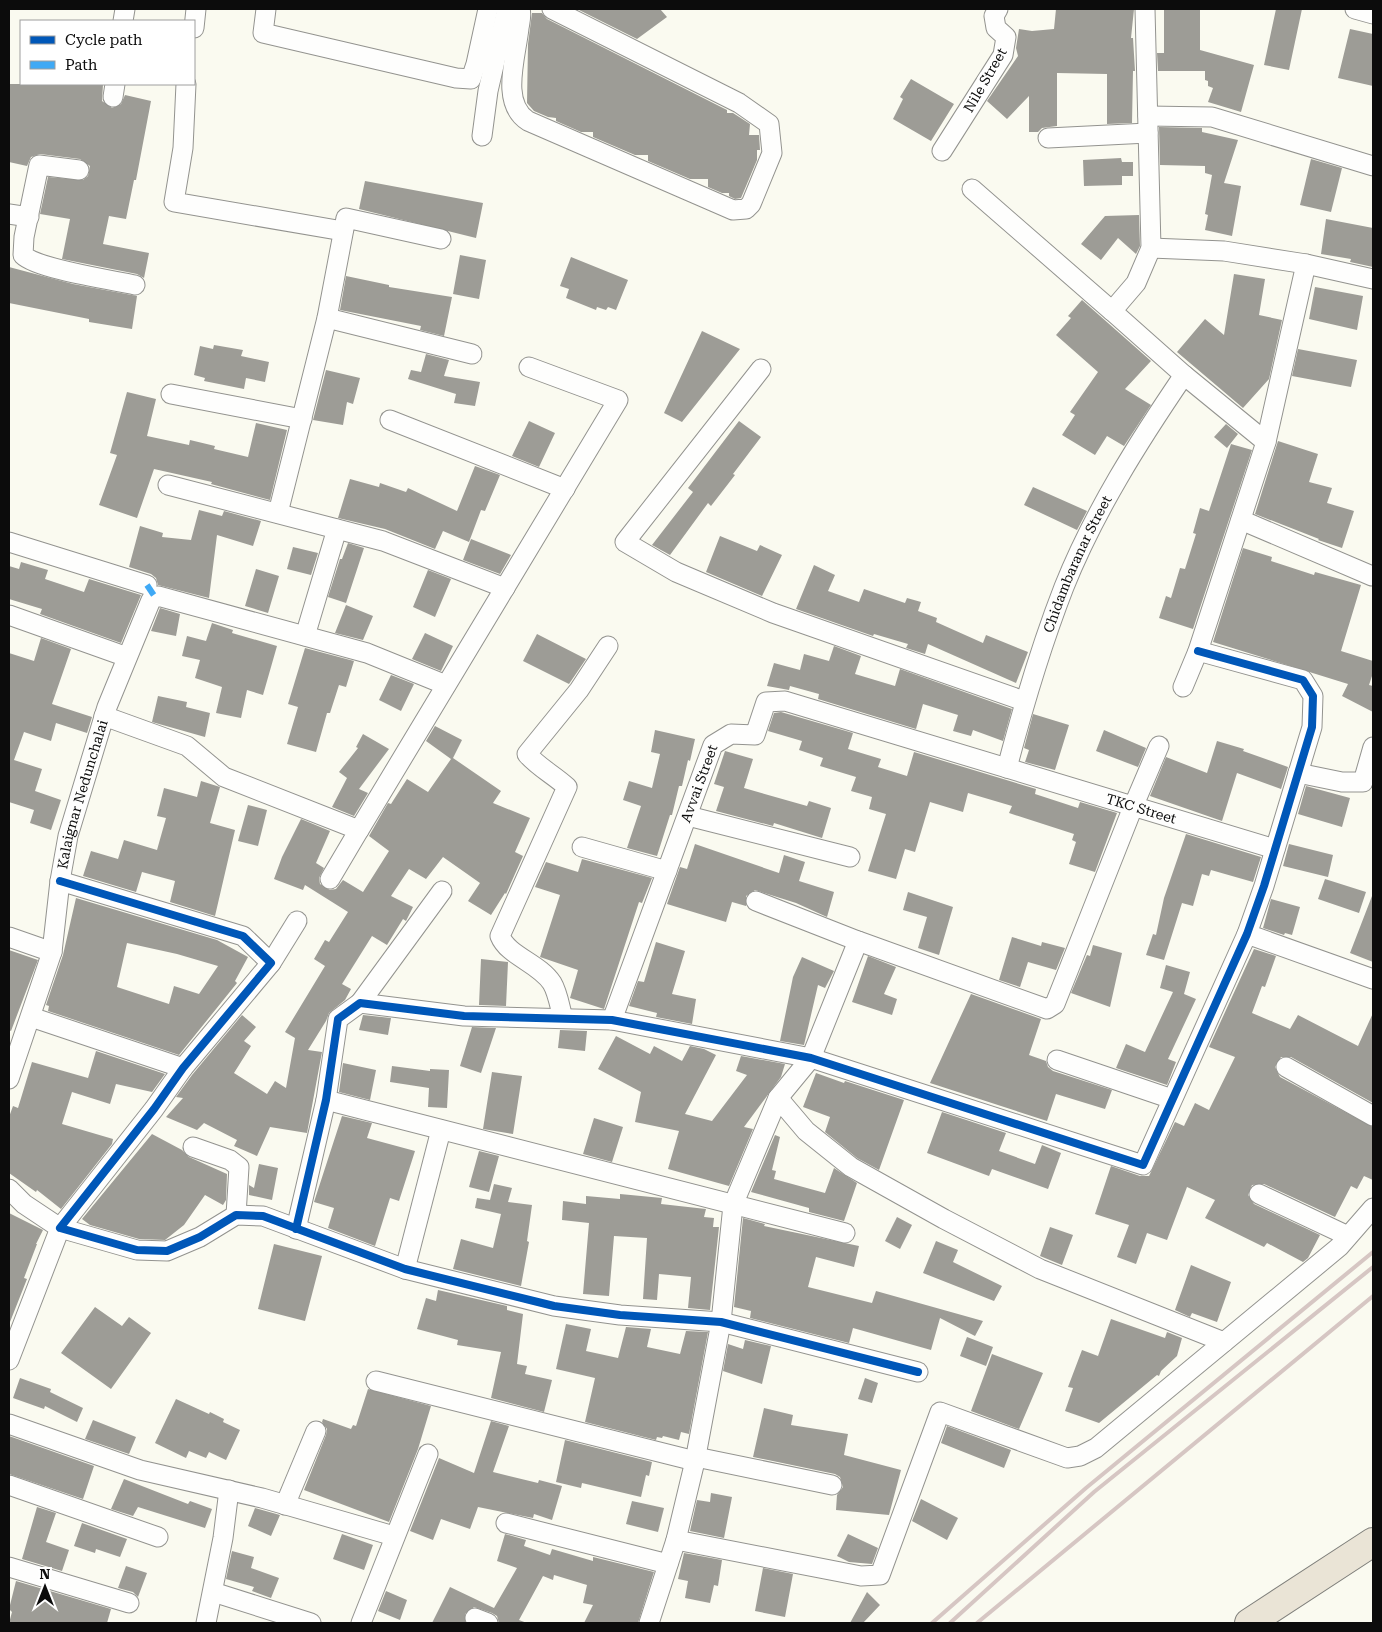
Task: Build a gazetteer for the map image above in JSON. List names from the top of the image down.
{
  "streets": {
    "street": [
      "Nile Street",
      "Chidambaranar Street",
      "Avvai Street",
      "Kalaignar Nedunchalai",
      "TKC Street"
    ]
  },
  "crossings": [
    ["Chidambaranar Street", "Avvai Street"],
    ["Chidambaranar Street", "TKC Street"],
    ["Avvai Street", "TKC Street"]
  ],
  "legend": ["Cycle path", "Path"],
  "north": "top"
}
